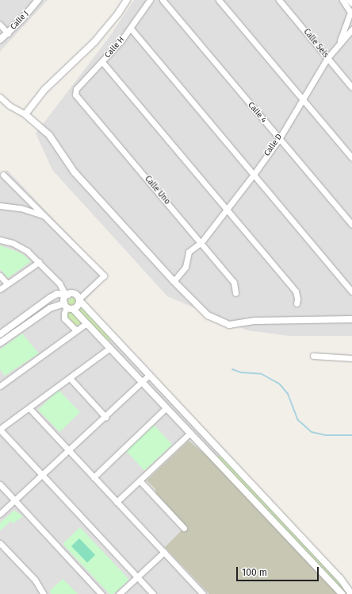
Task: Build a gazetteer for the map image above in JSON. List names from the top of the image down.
{
  "streets": {
    "street": [
      "Calle J",
      "Calle Seis",
      "Calle H",
      "Calle 4",
      "Calle D",
      "Calle Uno"
    ]
  },
  "crossings": [
    ["Calle Seis", "Calle D"],
    ["Calle H", "Calle Uno"],
    ["Calle 4", "Calle D"],
    ["Calle D", "Calle Uno"]
  ],
  "scale_bar": "100 m"
}
